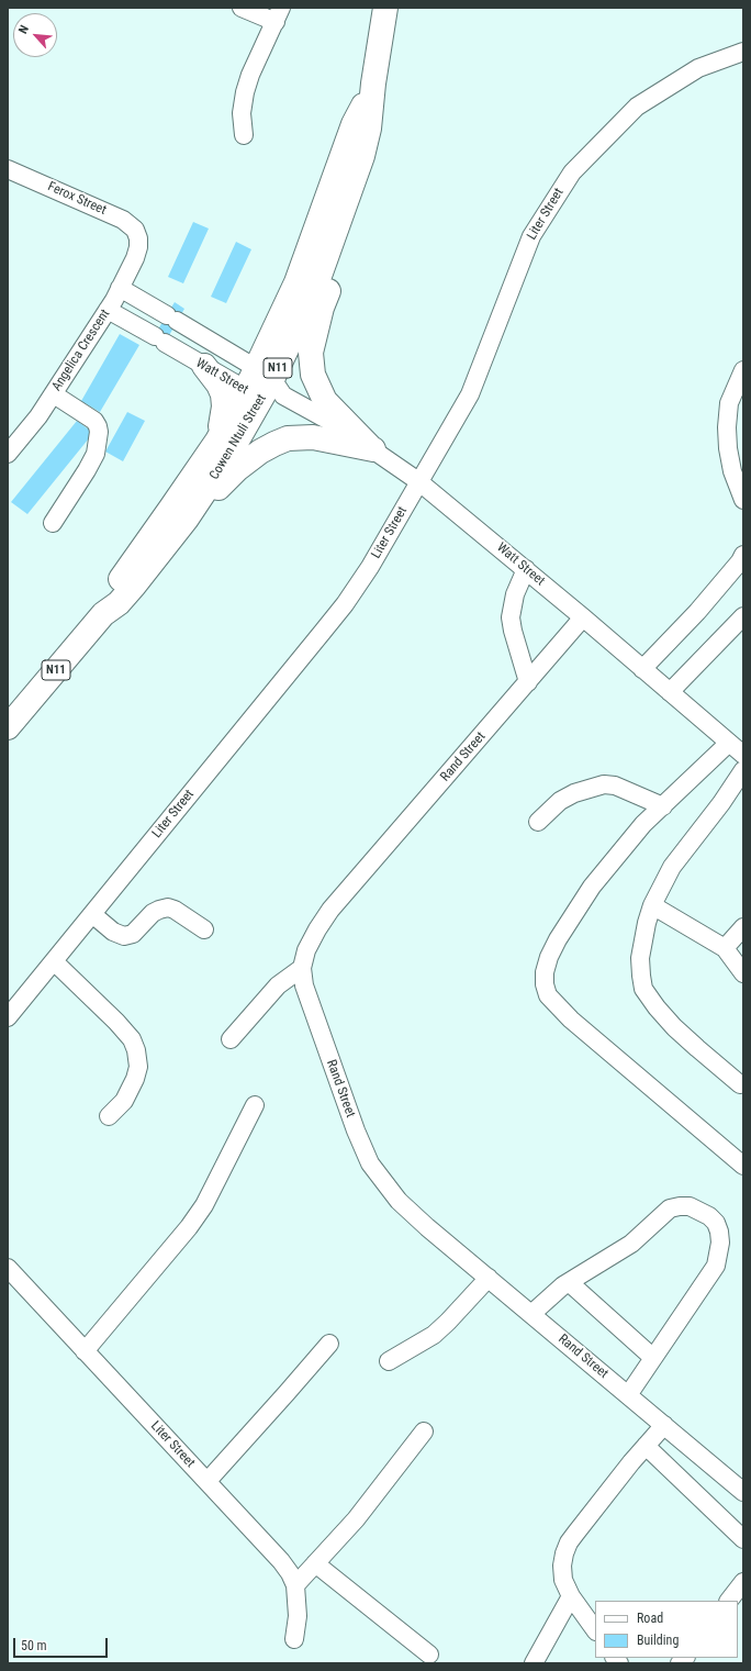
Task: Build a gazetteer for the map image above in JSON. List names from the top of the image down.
{
  "streets": {
    "highway": ["N11", "Cowen Ntuli Street"],
    "street": [
      "Ferox Street",
      "Liter Street",
      "Angelica Crescent",
      "Watt Street",
      "Rand Street"
    ]
  },
  "crossings": [
    ["Ferox Street", "Angelica Crescent"],
    ["Liter Street", "Watt Street"],
    ["Angelica Crescent", "Watt Street"],
    ["Watt Street", "Cowen Ntuli Street"],
    ["Watt Street", "Rand Street"]
  ],
  "legend": ["Road", "Building"],
  "scale_bar": "50 m",
  "north": "top left"
}
